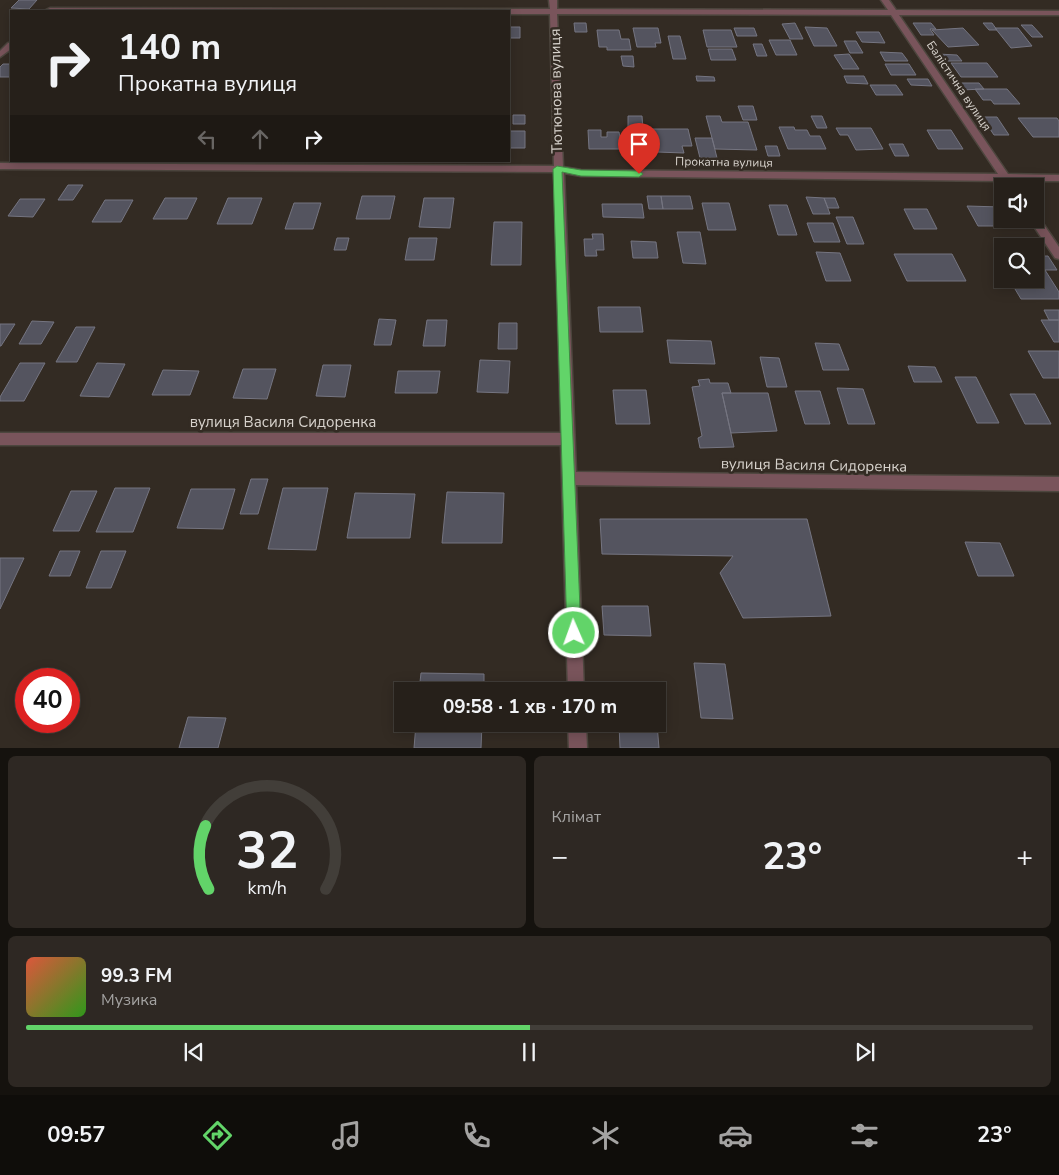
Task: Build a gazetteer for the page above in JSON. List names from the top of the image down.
{
  "streets": {
    "street": [
      "Балістична вулиця",
      "Тютюнова вулиця",
      "Прокатна вулиця",
      "вулиця Василя Сидоренка"
    ]
  },
  "crossings": [
    ["Тютюнова вулиця", "Прокатна вулиця"],
    ["Тютюнова вулиця", "вулиця Василя Сидоренка"]
  ],
  "page": {
    "turn": ["140 m", "Прокатна вулиця"],
    "limit": "40",
    "trip": "09:58 · 1 хв · 170 m",
    "tile": "Клімат",
    "heat": ["−", "23°", "+"],
    "song": ["99.3 FM", "Музика"],
    "tabs": ["09:57", "23°"],
    "gauge": ["32", "km/h"]
  }
}
